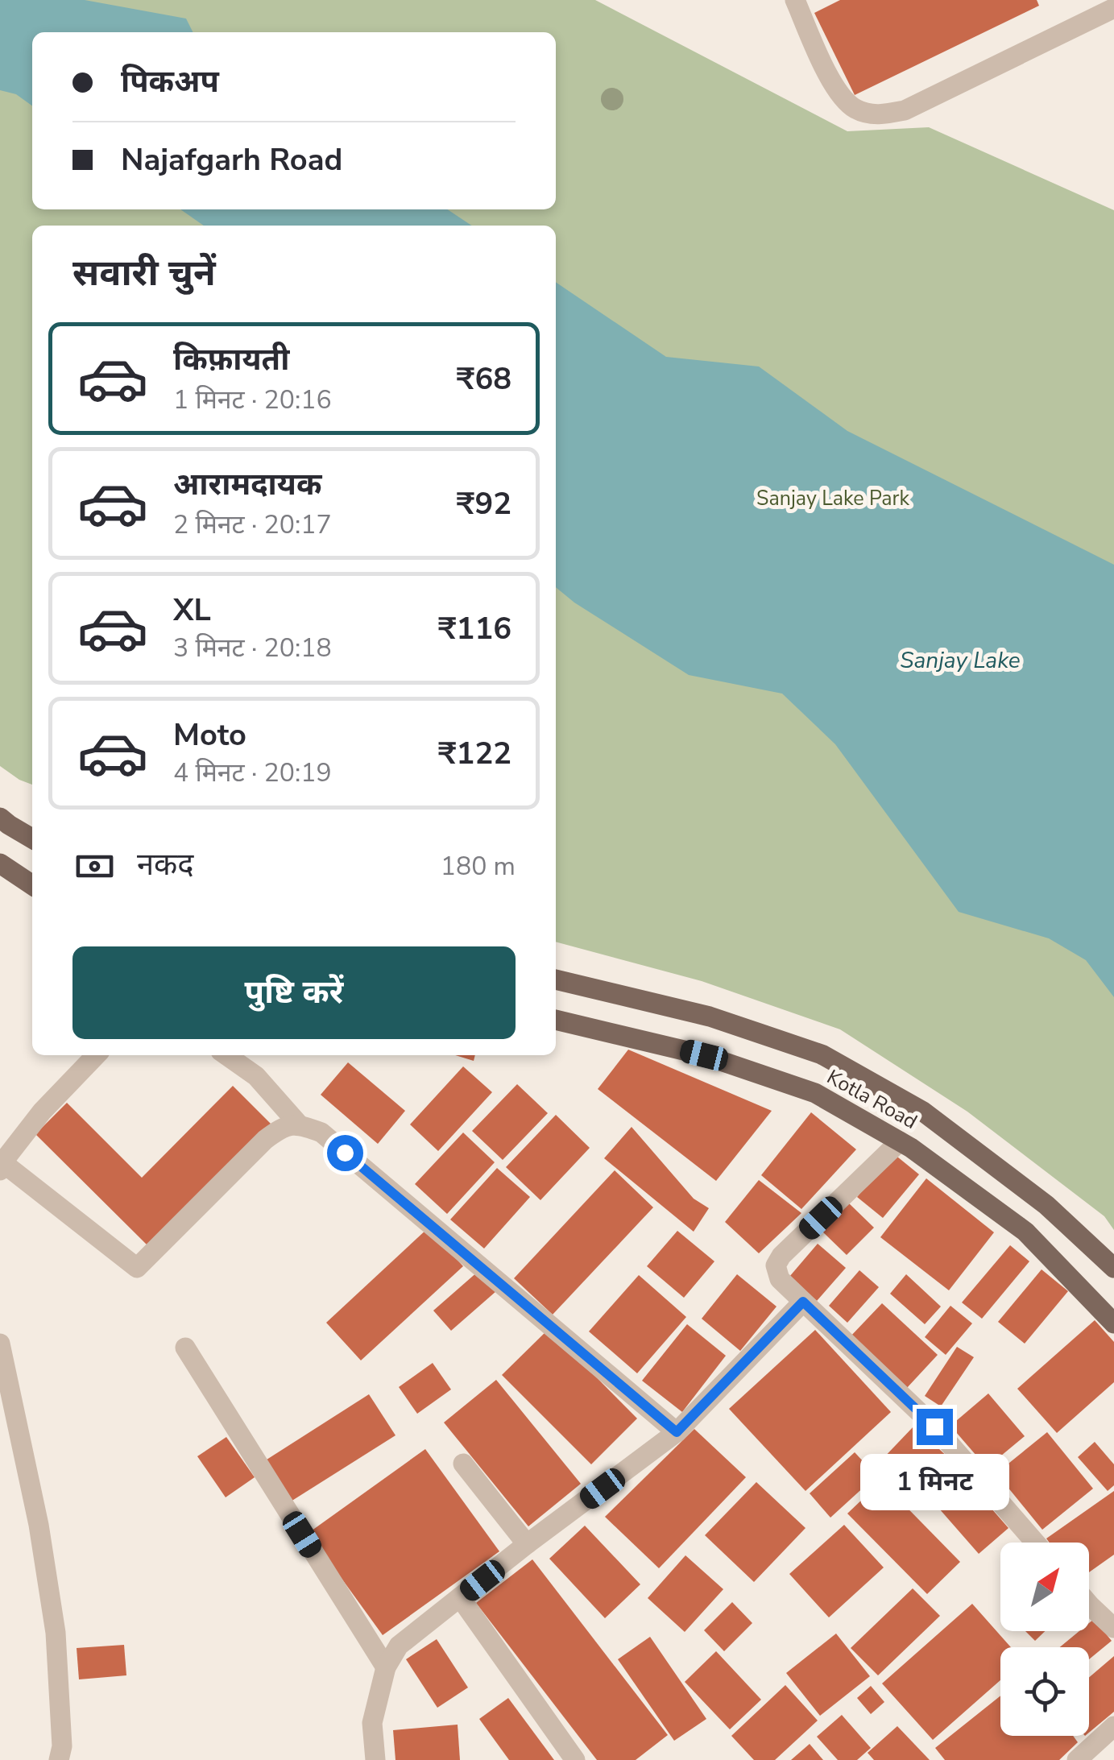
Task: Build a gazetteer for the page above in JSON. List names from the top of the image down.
{
  "streets": {
    "main road": ["Kotla Road"]
  },
  "water": ["Sanjay Lake"],
  "parks": ["Sanjay Lake Park"],
  "north": "top right",
  "page": {
    "banner": ["पिकअप", "Najafgarh Road"],
    "heading": "सवारी चुनें",
    "list": [
      {
        "name": "किफ़ायती",
        "note": "1 मिनट · 20:16",
        "value": "₹68"
      },
      {
        "name": "आरामदायक",
        "note": "2 मिनट · 20:17",
        "value": "₹92"
      },
      {
        "name": "XL",
        "note": "3 मिनट · 20:18",
        "value": "₹116"
      },
      {
        "name": "Moto",
        "note": "4 मिनट · 20:19",
        "value": "₹122"
      }
    ],
    "pay": ["नकद", "180 m"],
    "buttons": "पुष्टि करें",
    "bubble": "1 मिनट"
  }
}
